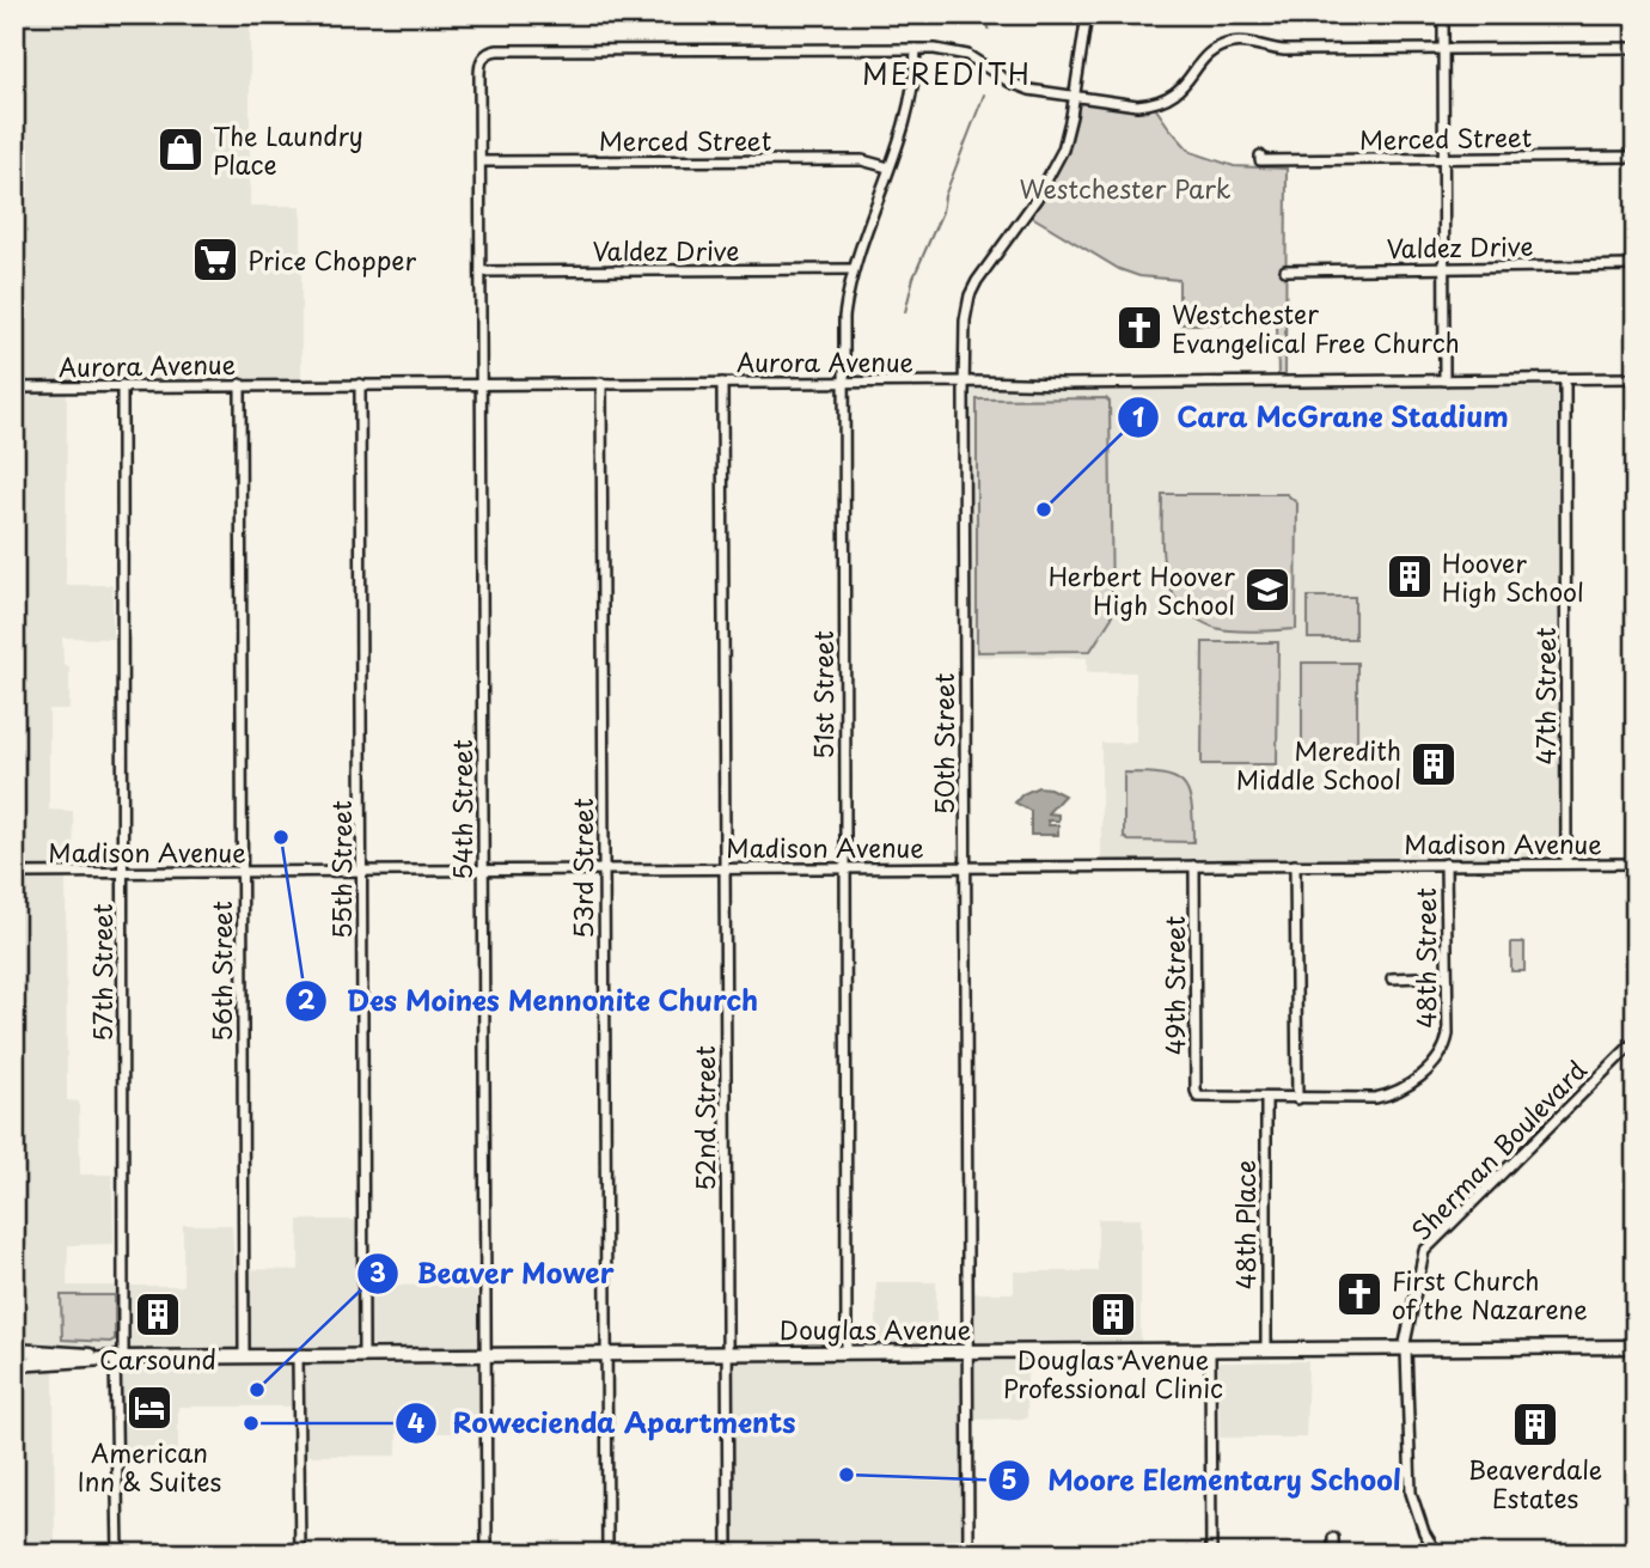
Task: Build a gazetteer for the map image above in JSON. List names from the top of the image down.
{
  "streets": {
    "main road": ["Douglas Avenue"],
    "street": [
      "Merced Street",
      "Valdez Drive",
      "Aurora Avenue",
      "51st Street",
      "47th Street",
      "50th Street",
      "54th Street",
      "Madison Avenue",
      "53rd Street",
      "55th Street",
      "48th Street",
      "56th Street",
      "57th Street",
      "49th Street",
      "52nd Street",
      "Sherman Boulevard",
      "48th Place"
    ]
  },
  "crossings": [
    ["Merced Street", "51st Street"],
    ["Merced Street", "54th Street"],
    ["Valdez Drive", "51st Street"],
    ["Valdez Drive", "54th Street"],
    ["Aurora Avenue", "51st Street"],
    ["Aurora Avenue", "47th Street"],
    ["Aurora Avenue", "50th Street"],
    ["Aurora Avenue", "54th Street"],
    ["Aurora Avenue", "53rd Street"],
    ["Aurora Avenue", "55th Street"],
    ["Aurora Avenue", "56th Street"],
    ["Aurora Avenue", "57th Street"],
    ["Aurora Avenue", "52nd Street"],
    ["51st Street", "54th Street"],
    ["51st Street", "Madison Avenue"],
    ["51st Street", "Douglas Avenue"],
    ["47th Street", "Madison Avenue"],
    ["50th Street", "Madison Avenue"],
    ["50th Street", "Douglas Avenue"],
    ["54th Street", "Madison Avenue"],
    ["54th Street", "Douglas Avenue"],
    ["Madison Avenue", "53rd Street"],
    ["Madison Avenue", "55th Street"],
    ["Madison Avenue", "48th Street"],
    ["Madison Avenue", "56th Street"],
    ["Madison Avenue", "57th Street"],
    ["Madison Avenue", "49th Street"],
    ["Madison Avenue", "52nd Street"],
    ["53rd Street", "Douglas Avenue"],
    ["55th Street", "Douglas Avenue"],
    ["56th Street", "Douglas Avenue"],
    ["57th Street", "Douglas Avenue"],
    ["49th Street", "48th Place"],
    ["52nd Street", "Douglas Avenue"],
    ["Sherman Boulevard", "Douglas Avenue"],
    ["48th Place", "Douglas Avenue"]
  ],
  "districts": ["MEREDITH"],
  "parks": ["Westchester Park"],
  "places": {
    "shop": ["The Laundry Place"],
    "supermarket": ["Price Chopper"],
    "church": ["Westchester Evangelical Free Church", "First Church of the Nazarene"],
    "other": [
      "Cara McGrane Stadium",
      "Des Moines Mennonite Church",
      "Beaver Mower",
      "Rowecienda Apartments",
      "Moore Elementary School"
    ],
    "building": [
      "Hoover High School",
      "Meredith Middle School",
      "Carsound",
      "Douglas Avenue Professional Clinic",
      "Beaverdale Estates"
    ],
    "school or university": ["Herbert Hoover High School"],
    "hotel": ["American Inn & Suites"]
  }
}
